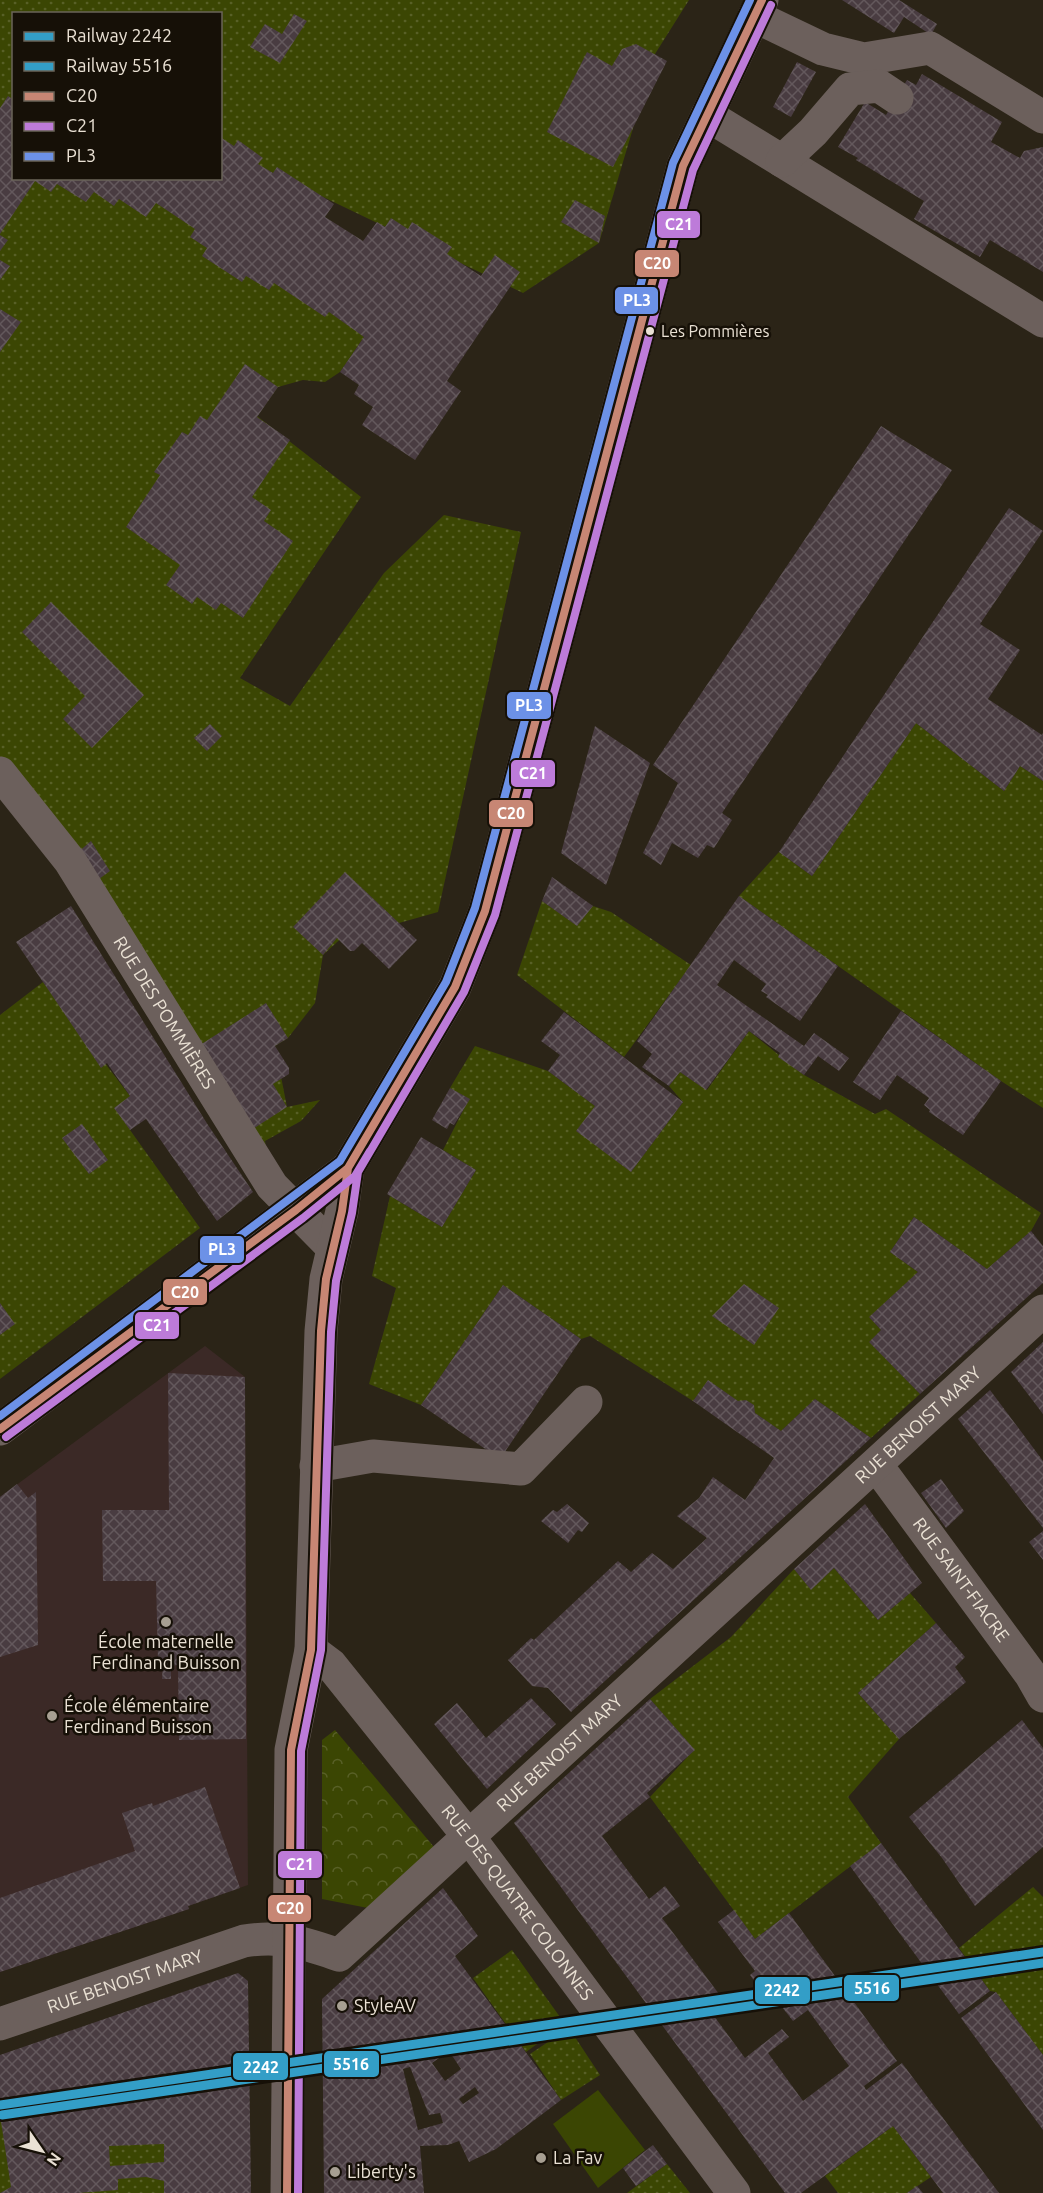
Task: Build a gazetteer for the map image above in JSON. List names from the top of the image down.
{
  "streets": {
    "street": [
      "RUE DES POMMIÈRES",
      "RUE BENOIST MARY",
      "RUE SAINT-FIACRE",
      "RUE DES QUATRE COLONNES"
    ]
  },
  "crossings": [
    ["RUE BENOIST MARY", "RUE SAINT-FIACRE"],
    ["RUE BENOIST MARY", "RUE DES QUATRE COLONNES"]
  ],
  "places": [
    "Les Pommières",
    "École maternelle Ferdinand Buisson",
    "École élémentaire Ferdinand Buisson",
    "StyleAV",
    "La Fav",
    "Liberty's"
  ],
  "lines": [
    "transit line C20",
    "transit line PL3",
    "transit line C21",
    "rail line 2242",
    "rail line 5516"
  ],
  "legend": [
    "Railway 2242",
    "Railway 5516",
    "C20",
    "C21",
    "PL3"
  ],
  "north": "bottom right"
}
